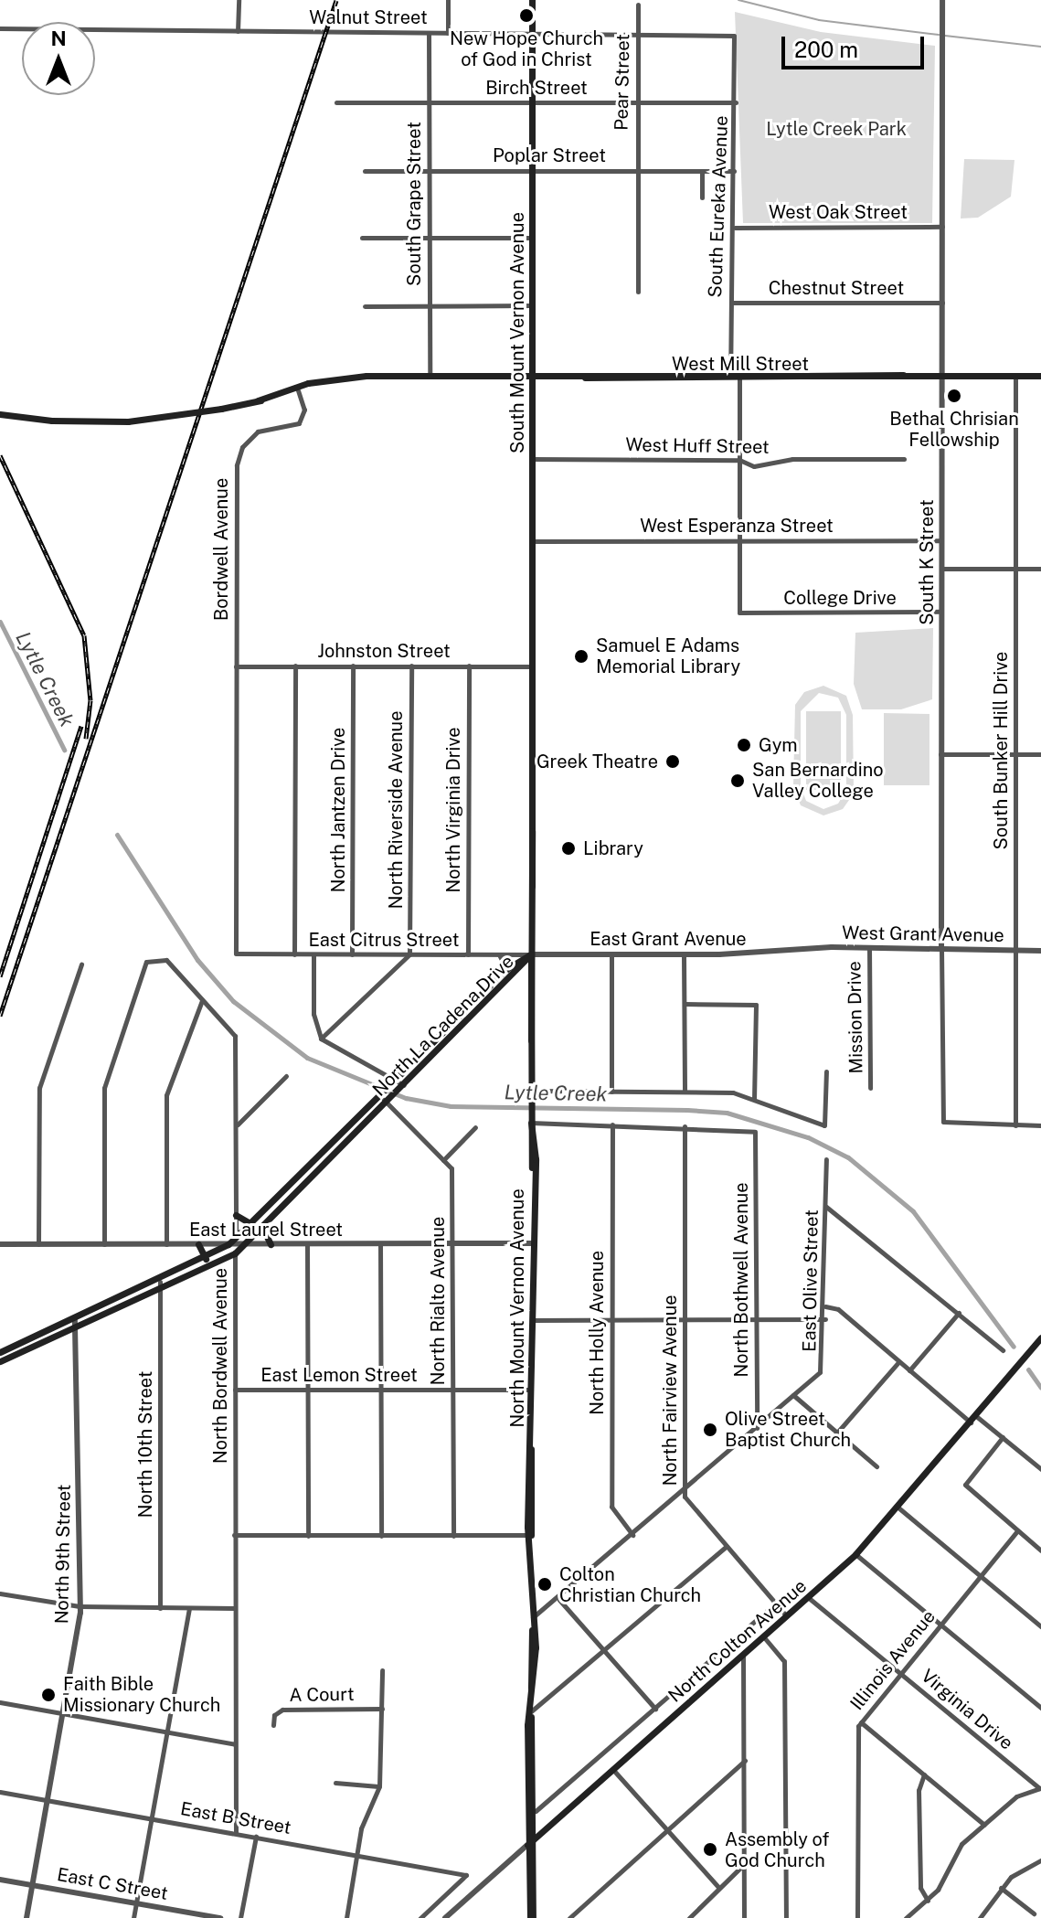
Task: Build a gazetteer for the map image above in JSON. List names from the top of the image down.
{
  "streets": {
    "main road": [
      "South Mount Vernon Avenue",
      "West Mill Street",
      "North La Cadena Drive",
      "North Mount Vernon Avenue",
      "North Colton Avenue"
    ],
    "street": [
      "Walnut Street",
      "Pear Street",
      "Birch Street",
      "Poplar Street",
      "South Grape Street",
      "South Eureka Avenue",
      "West Oak Street",
      "Chestnut Street",
      "West Huff Street",
      "West Esperanza Street",
      "Bordwell Avenue",
      "South K Street",
      "College Drive",
      "Johnston Street",
      "South Bunker Hill Drive",
      "North Jantzen Drive",
      "North Riverside Avenue",
      "North Virginia Drive",
      "West Grant Avenue",
      "East Grant Avenue",
      "East Citrus Street",
      "Mission Drive",
      "East Laurel Street",
      "North Bothwell Avenue",
      "East Olive Street",
      "North Rialto Avenue",
      "North Holly Avenue",
      "North Bordwell Avenue",
      "East Lemon Street",
      "North Fairview Avenue",
      "North 10th Street",
      "North 9th Street",
      "Illinois Avenue",
      "A Court",
      "Virginia Drive",
      "East B Street",
      "East C Street"
    ]
  },
  "crossings": [
    ["Walnut Street", "Pear Street"],
    ["Walnut Street", "South Grape Street"],
    ["Walnut Street", "South Eureka Avenue"],
    ["Walnut Street", "South Mount Vernon Avenue"],
    ["Pear Street", "Birch Street"],
    ["Pear Street", "Poplar Street"],
    ["Birch Street", "South Grape Street"],
    ["Birch Street", "South Eureka Avenue"],
    ["Birch Street", "South Mount Vernon Avenue"],
    ["Poplar Street", "South Grape Street"],
    ["Poplar Street", "South Eureka Avenue"],
    ["Poplar Street", "South Mount Vernon Avenue"],
    ["South Grape Street", "West Mill Street"],
    ["South Eureka Avenue", "West Oak Street"],
    ["South Eureka Avenue", "Chestnut Street"],
    ["South Eureka Avenue", "West Mill Street"],
    ["West Oak Street", "South K Street"],
    ["Chestnut Street", "South K Street"],
    ["South Mount Vernon Avenue", "West Mill Street"],
    ["South Mount Vernon Avenue", "West Huff Street"],
    ["South Mount Vernon Avenue", "West Esperanza Street"],
    ["South Mount Vernon Avenue", "Johnston Street"],
    ["South Mount Vernon Avenue", "North Mount Vernon Avenue"],
    ["West Mill Street", "Bordwell Avenue"],
    ["West Mill Street", "South K Street"],
    ["West Mill Street", "South Bunker Hill Drive"],
    ["West Esperanza Street", "South K Street"],
    ["West Esperanza Street", "College Drive"],
    ["Bordwell Avenue", "Johnston Street"],
    ["Bordwell Avenue", "East Citrus Street"],
    ["South K Street", "College Drive"],
    ["South K Street", "South Bunker Hill Drive"],
    ["South K Street", "West Grant Avenue"],
    ["Johnston Street", "North Jantzen Drive"],
    ["Johnston Street", "North Riverside Avenue"],
    ["Johnston Street", "North Virginia Drive"],
    ["Johnston Street", "East Citrus Street"],
    ["Johnston Street", "North Mount Vernon Avenue"],
    ["South Bunker Hill Drive", "West Grant Avenue"],
    ["North Jantzen Drive", "East Citrus Street"],
    ["North Riverside Avenue", "East Citrus Street"],
    ["North Virginia Drive", "East Citrus Street"],
    ["West Grant Avenue", "East Grant Avenue"],
    ["West Grant Avenue", "Mission Drive"],
    ["East Grant Avenue", "East Citrus Street"],
    ["East Grant Avenue", "North La Cadena Drive"],
    ["East Grant Avenue", "North Mount Vernon Avenue"],
    ["East Citrus Street", "North La Cadena Drive"],
    ["East Citrus Street", "North Mount Vernon Avenue"],
    ["North La Cadena Drive", "East Laurel Street"],
    ["North La Cadena Drive", "North Rialto Avenue"],
    ["North La Cadena Drive", "North Mount Vernon Avenue"],
    ["North La Cadena Drive", "North Bordwell Avenue"],
    ["North La Cadena Drive", "North 10th Street"],
    ["North La Cadena Drive", "North 9th Street"],
    ["East Laurel Street", "North Rialto Avenue"],
    ["East Laurel Street", "North Mount Vernon Avenue"],
    ["East Laurel Street", "North Bordwell Avenue"],
    ["North Bothwell Avenue", "East Olive Street"],
    ["North Bothwell Avenue", "North Fairview Avenue"],
    ["East Olive Street", "North Mount Vernon Avenue"],
    ["East Olive Street", "North Holly Avenue"],
    ["East Olive Street", "North Fairview Avenue"],
    ["North Rialto Avenue", "East Lemon Street"],
    ["North Mount Vernon Avenue", "East Lemon Street"],
    ["North Mount Vernon Avenue", "North Colton Avenue"],
    ["North Bordwell Avenue", "East Lemon Street"],
    ["North Bordwell Avenue", "East B Street"],
    ["North Fairview Avenue", "North Colton Avenue"],
    ["North 9th Street", "East B Street"],
    ["North 9th Street", "East C Street"],
    ["North Colton Avenue", "Virginia Drive"],
    ["Illinois Avenue", "Virginia Drive"]
  ],
  "water": ["Lytle Creek"],
  "parks": ["Lytle Creek Park"],
  "places": [
    "New Hope Church of God in Christ",
    "Bethal Chrisian Fellowship",
    "Samuel E Adams Memorial Library",
    "Gym",
    "Greek Theatre",
    "San Bernardino Valley College",
    "Library",
    "Olive Street Baptist Church",
    "Colton Christian Church",
    "Faith Bible Missionary Church",
    "Assembly of God Church"
  ],
  "scale_bar": "200 m",
  "north": "top"
}
